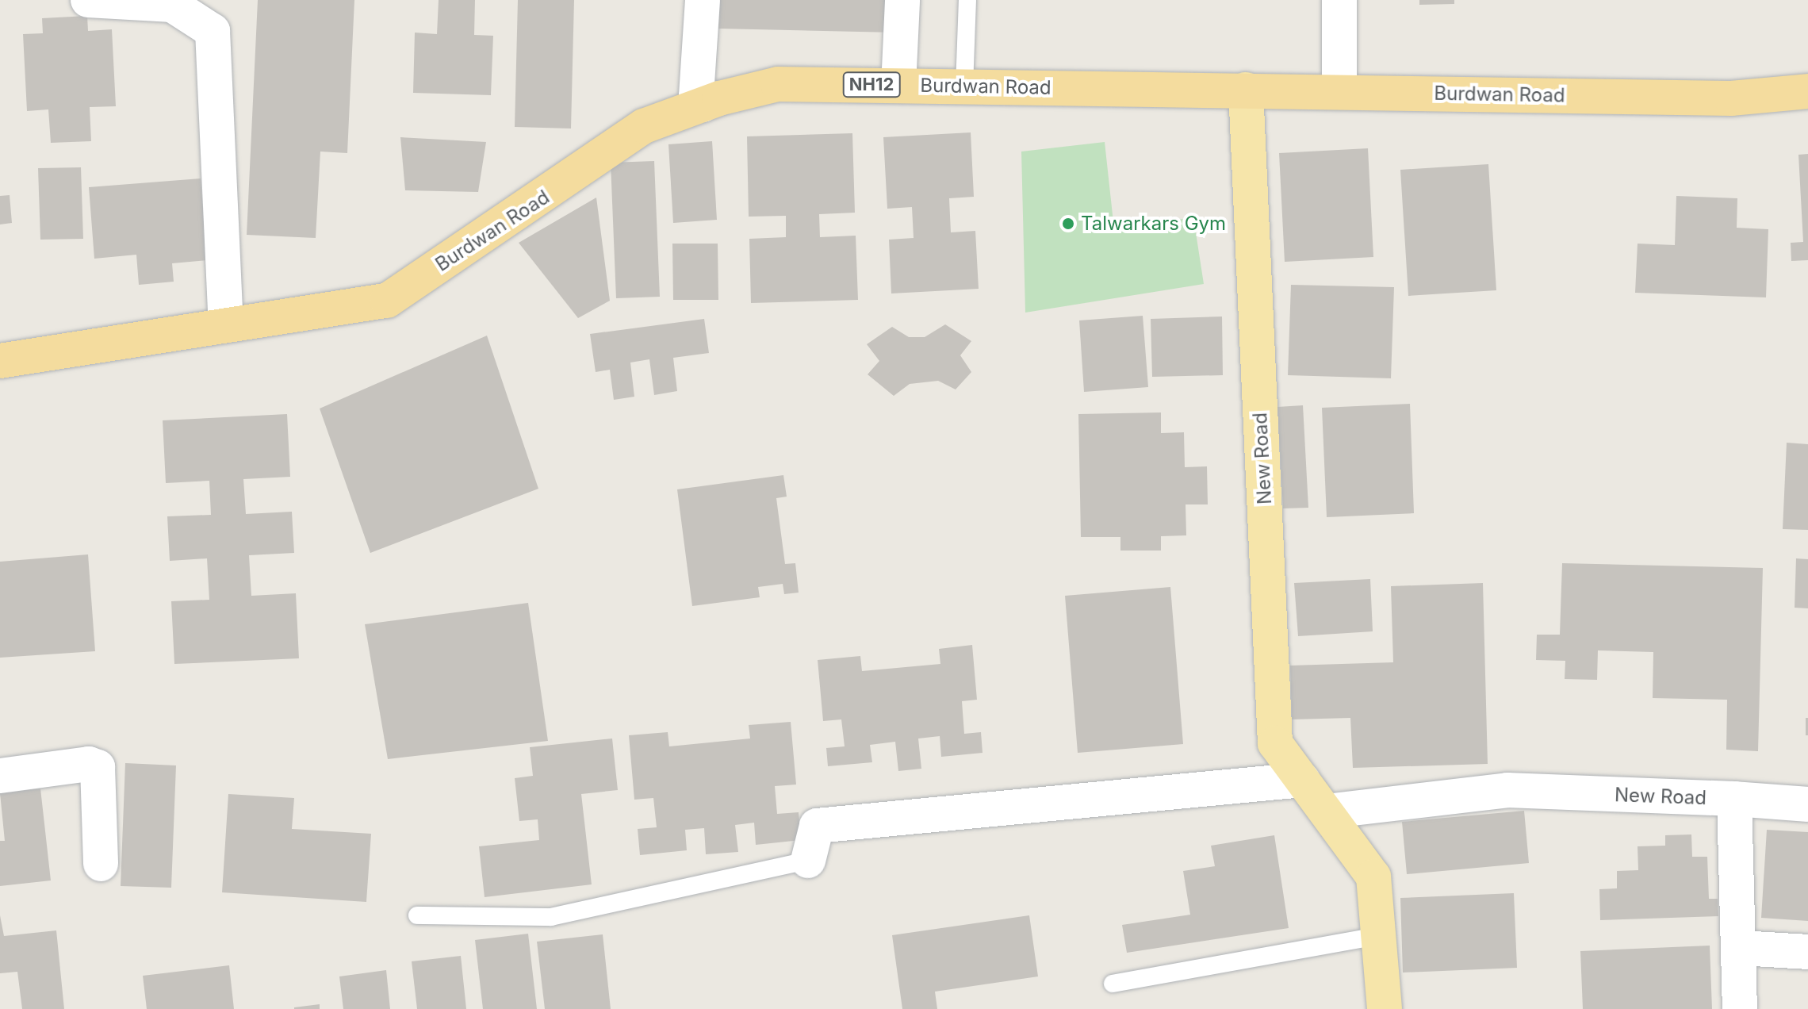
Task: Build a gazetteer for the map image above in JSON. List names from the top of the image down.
{
  "streets": {
    "highway": ["NH12", "Burdwan Road"],
    "main road": ["New Road"]
  },
  "crossings": [
    ["Burdwan Road", "New Road"]
  ],
  "places": ["Talwarkars Gym"]
}
